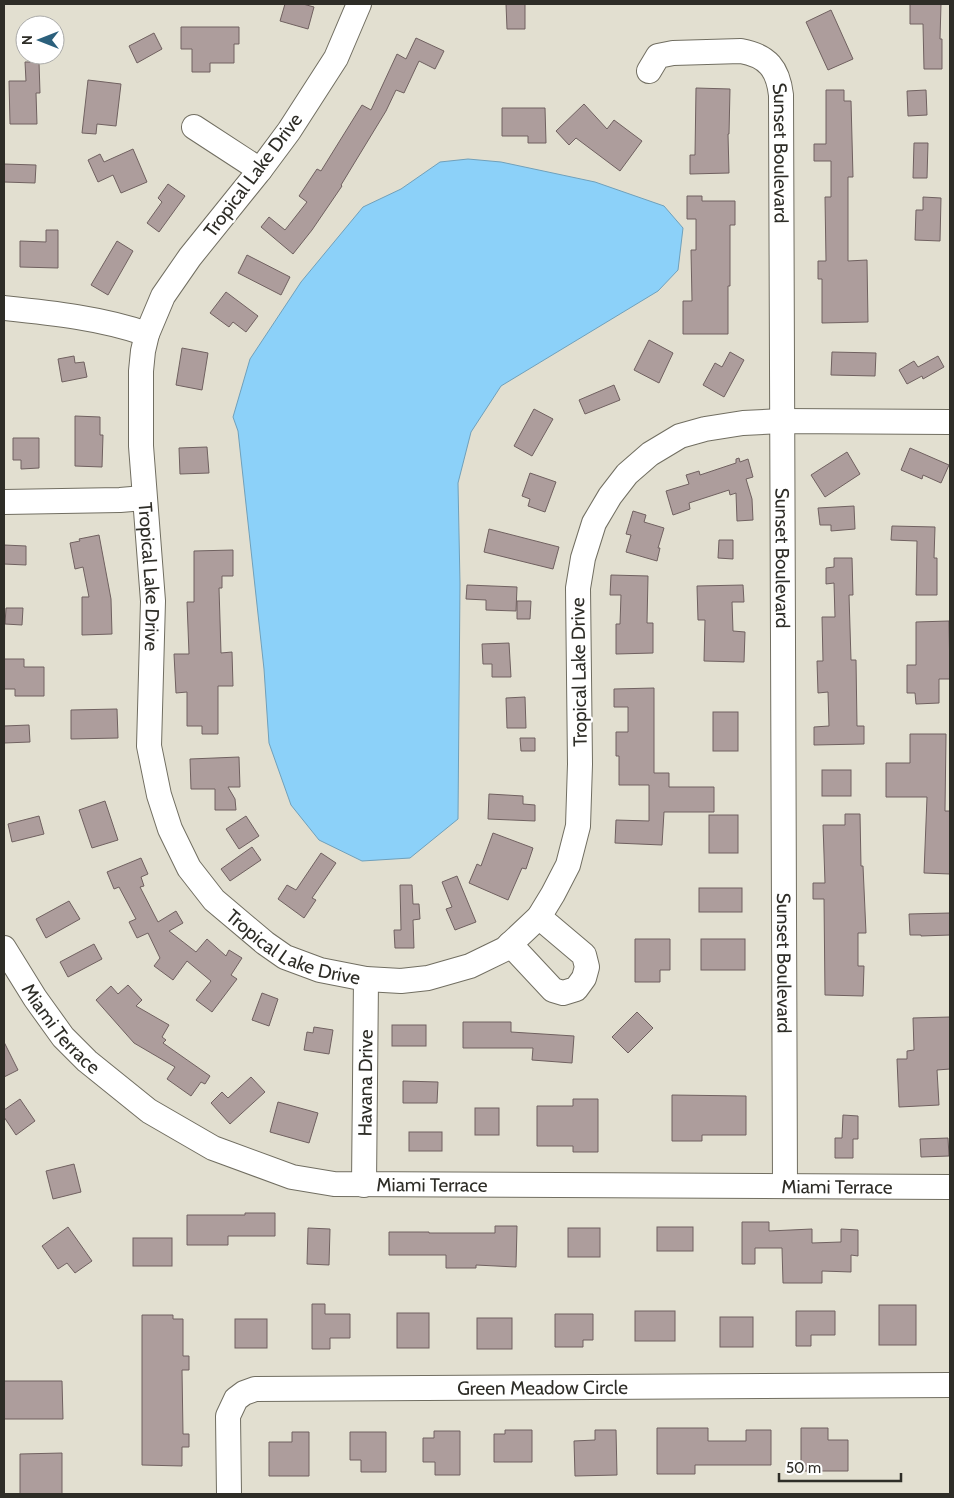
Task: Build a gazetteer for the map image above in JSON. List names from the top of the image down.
{
  "streets": {
    "street": [
      "Sunset Boulevard",
      "Tropical Lake Drive",
      "Miami Terrace",
      "Havana Drive",
      "Green Meadow Circle"
    ]
  },
  "crossings": [
    ["Sunset Boulevard", "Tropical Lake Drive"],
    ["Sunset Boulevard", "Miami Terrace"],
    ["Tropical Lake Drive", "Havana Drive"],
    ["Miami Terrace", "Havana Drive"]
  ],
  "scale_bar": "50 m",
  "north": "left"
}
